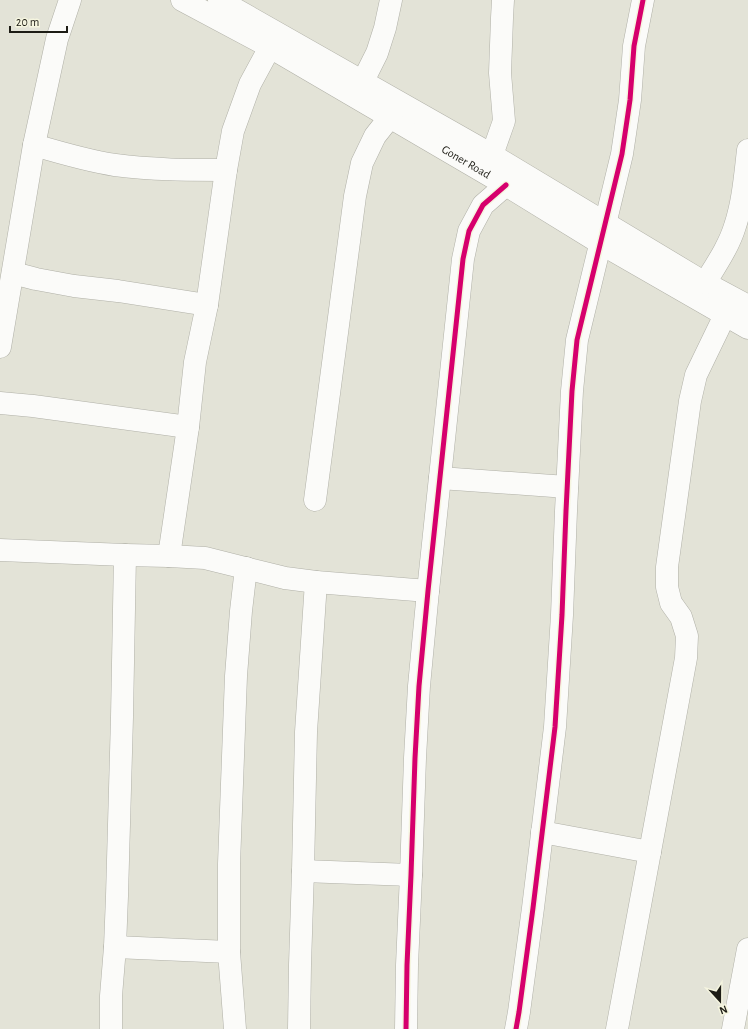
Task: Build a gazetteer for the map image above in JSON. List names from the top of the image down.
{
  "streets": {
    "street": ["Goner Road"]
  },
  "scale_bar": "20 m",
  "north": "bottom"
}
